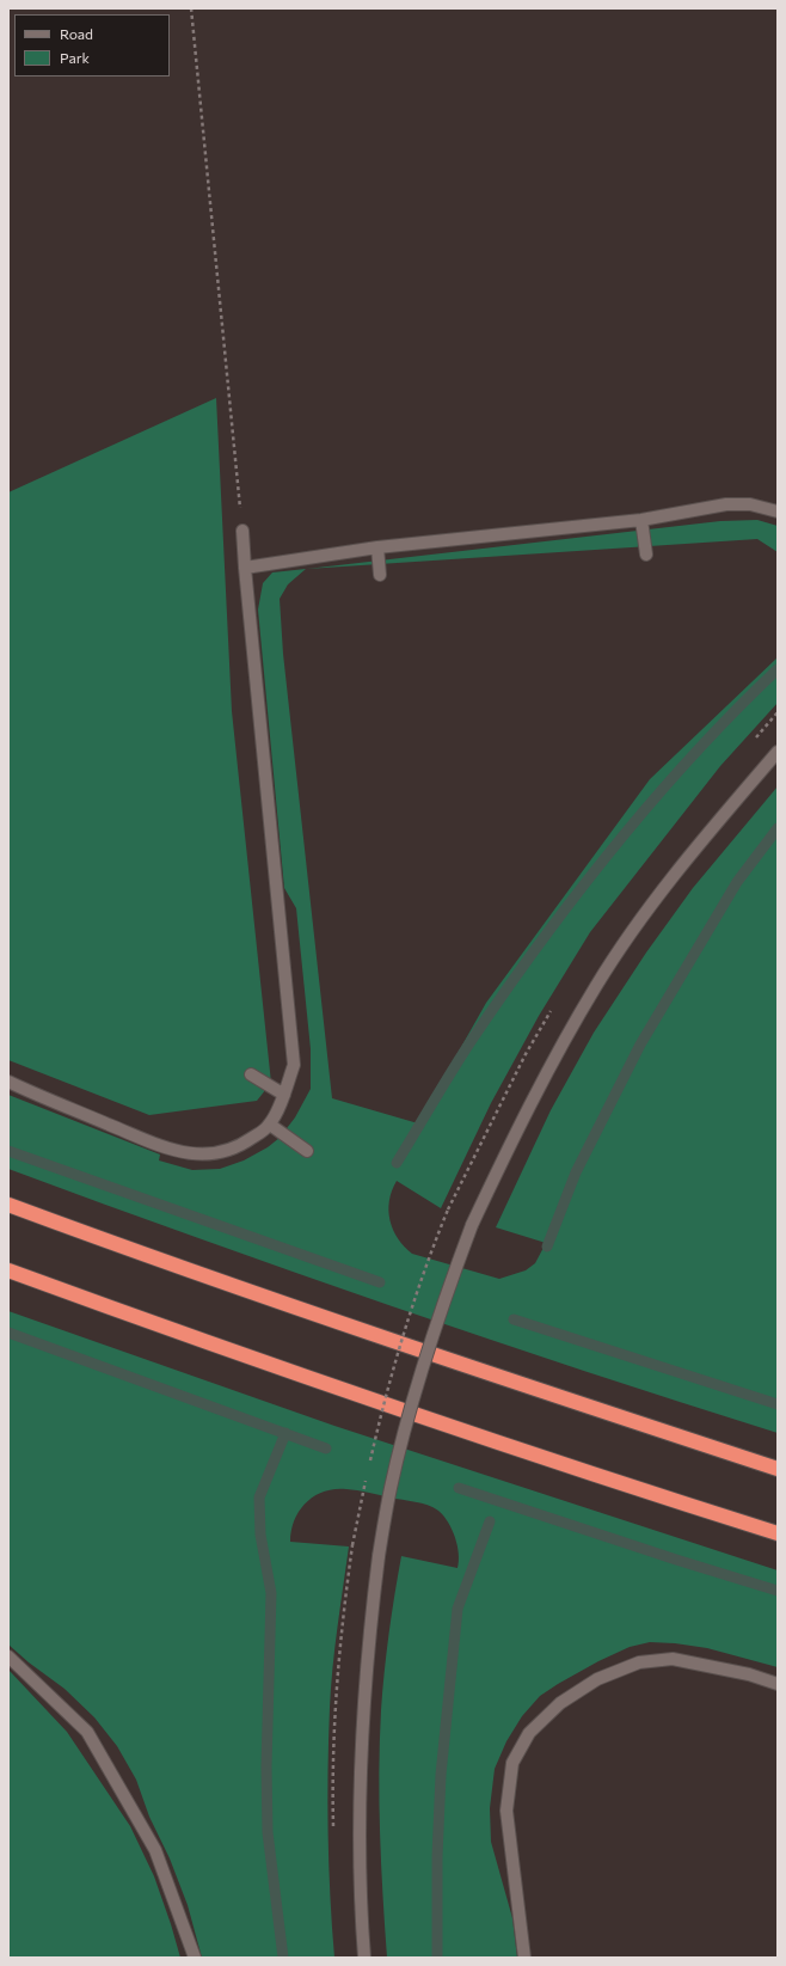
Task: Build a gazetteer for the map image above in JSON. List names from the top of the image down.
{
  "legend": ["Road", "Park"]
}
